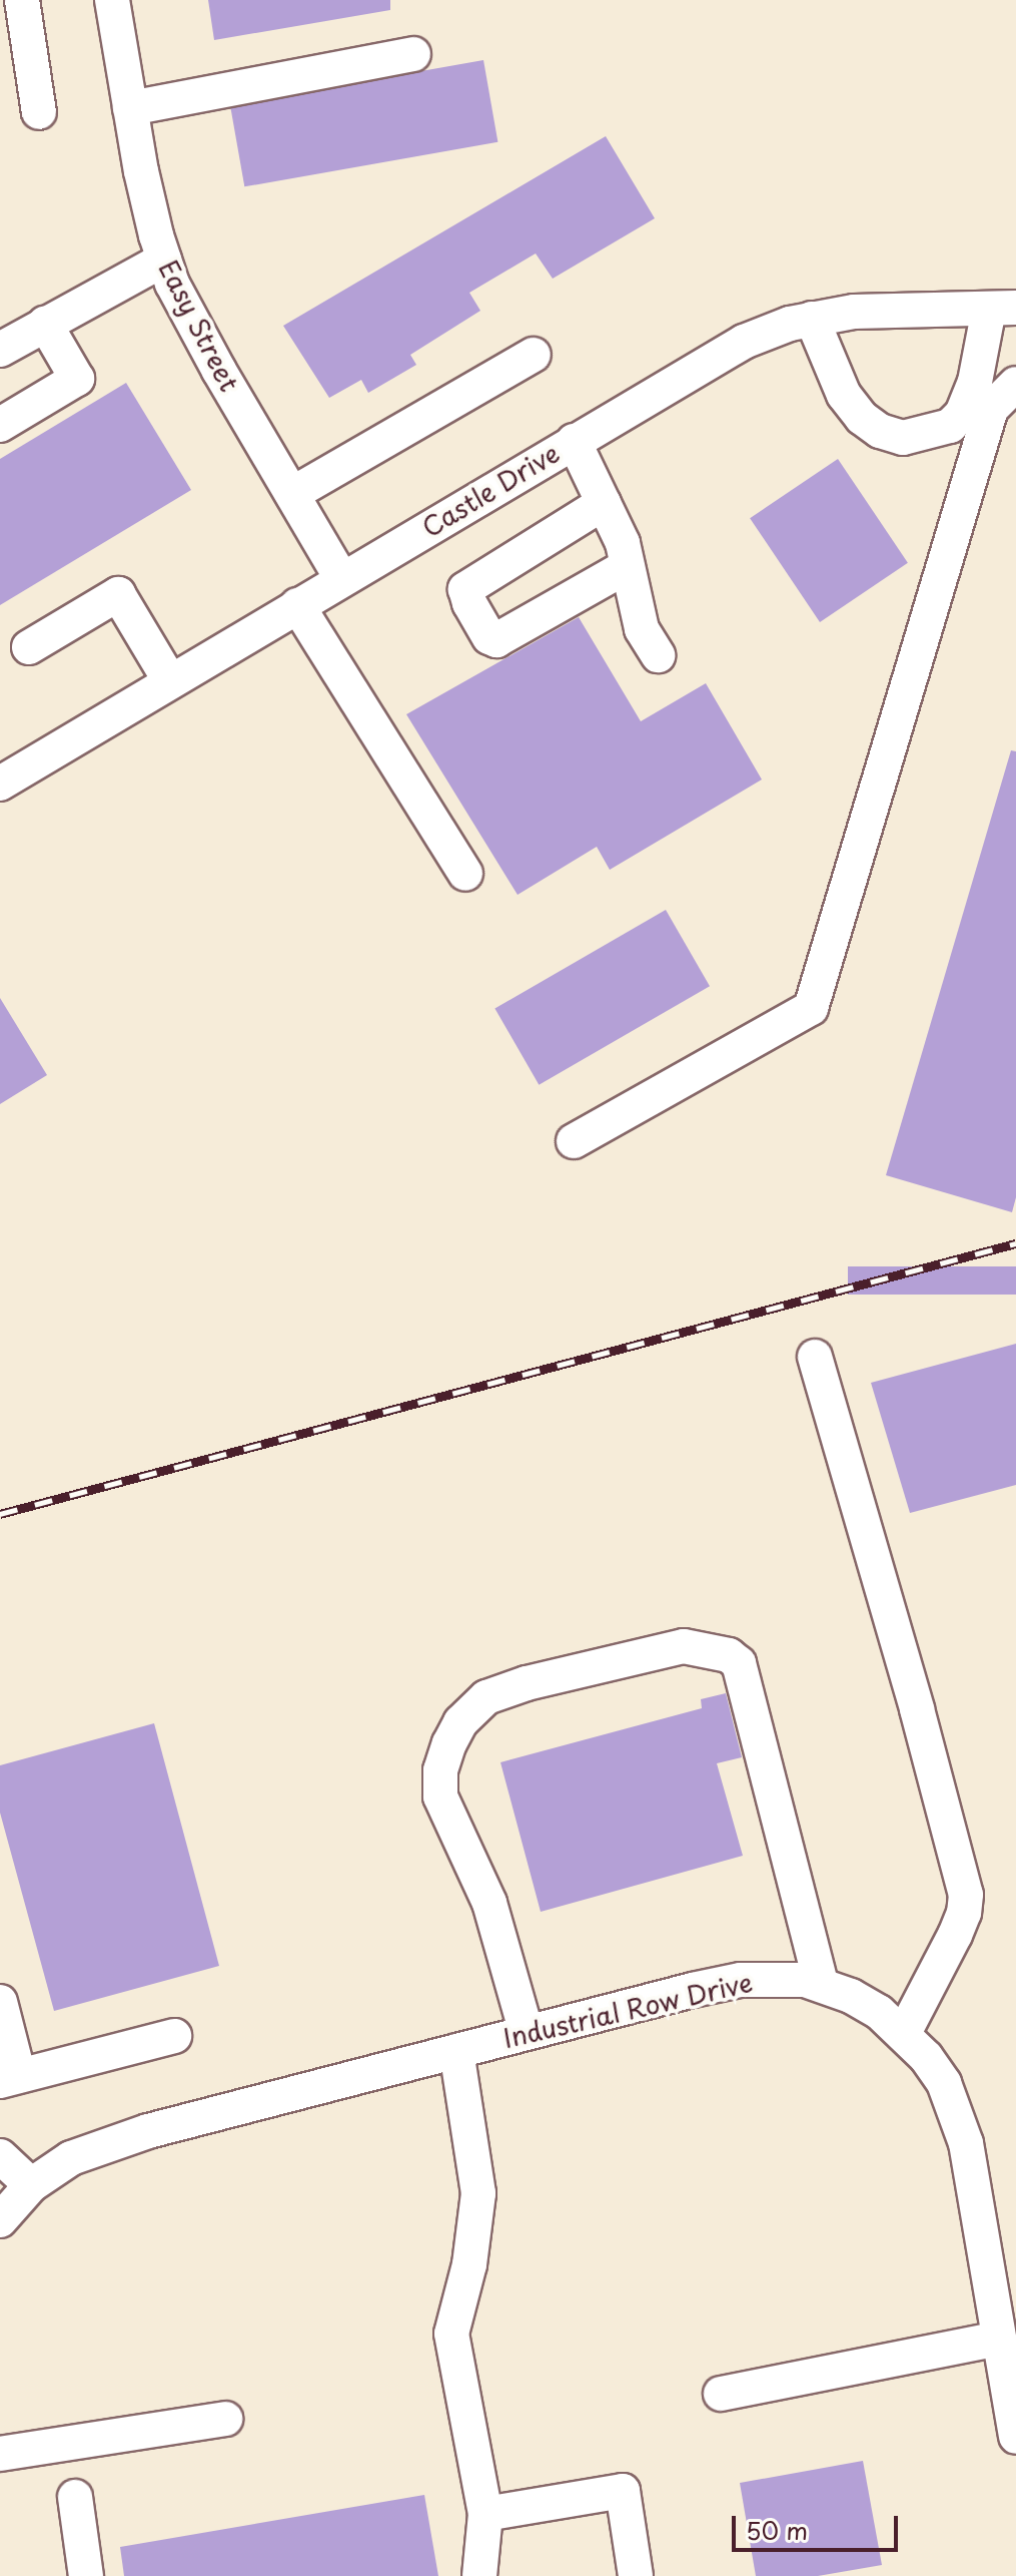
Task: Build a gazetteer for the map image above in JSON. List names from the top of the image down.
{
  "streets": {
    "street": ["Easy Street", "Castle Drive", "Industrial Row Drive"]
  },
  "crossings": [
    ["Easy Street", "Castle Drive"]
  ],
  "scale_bar": "50 m"
}
